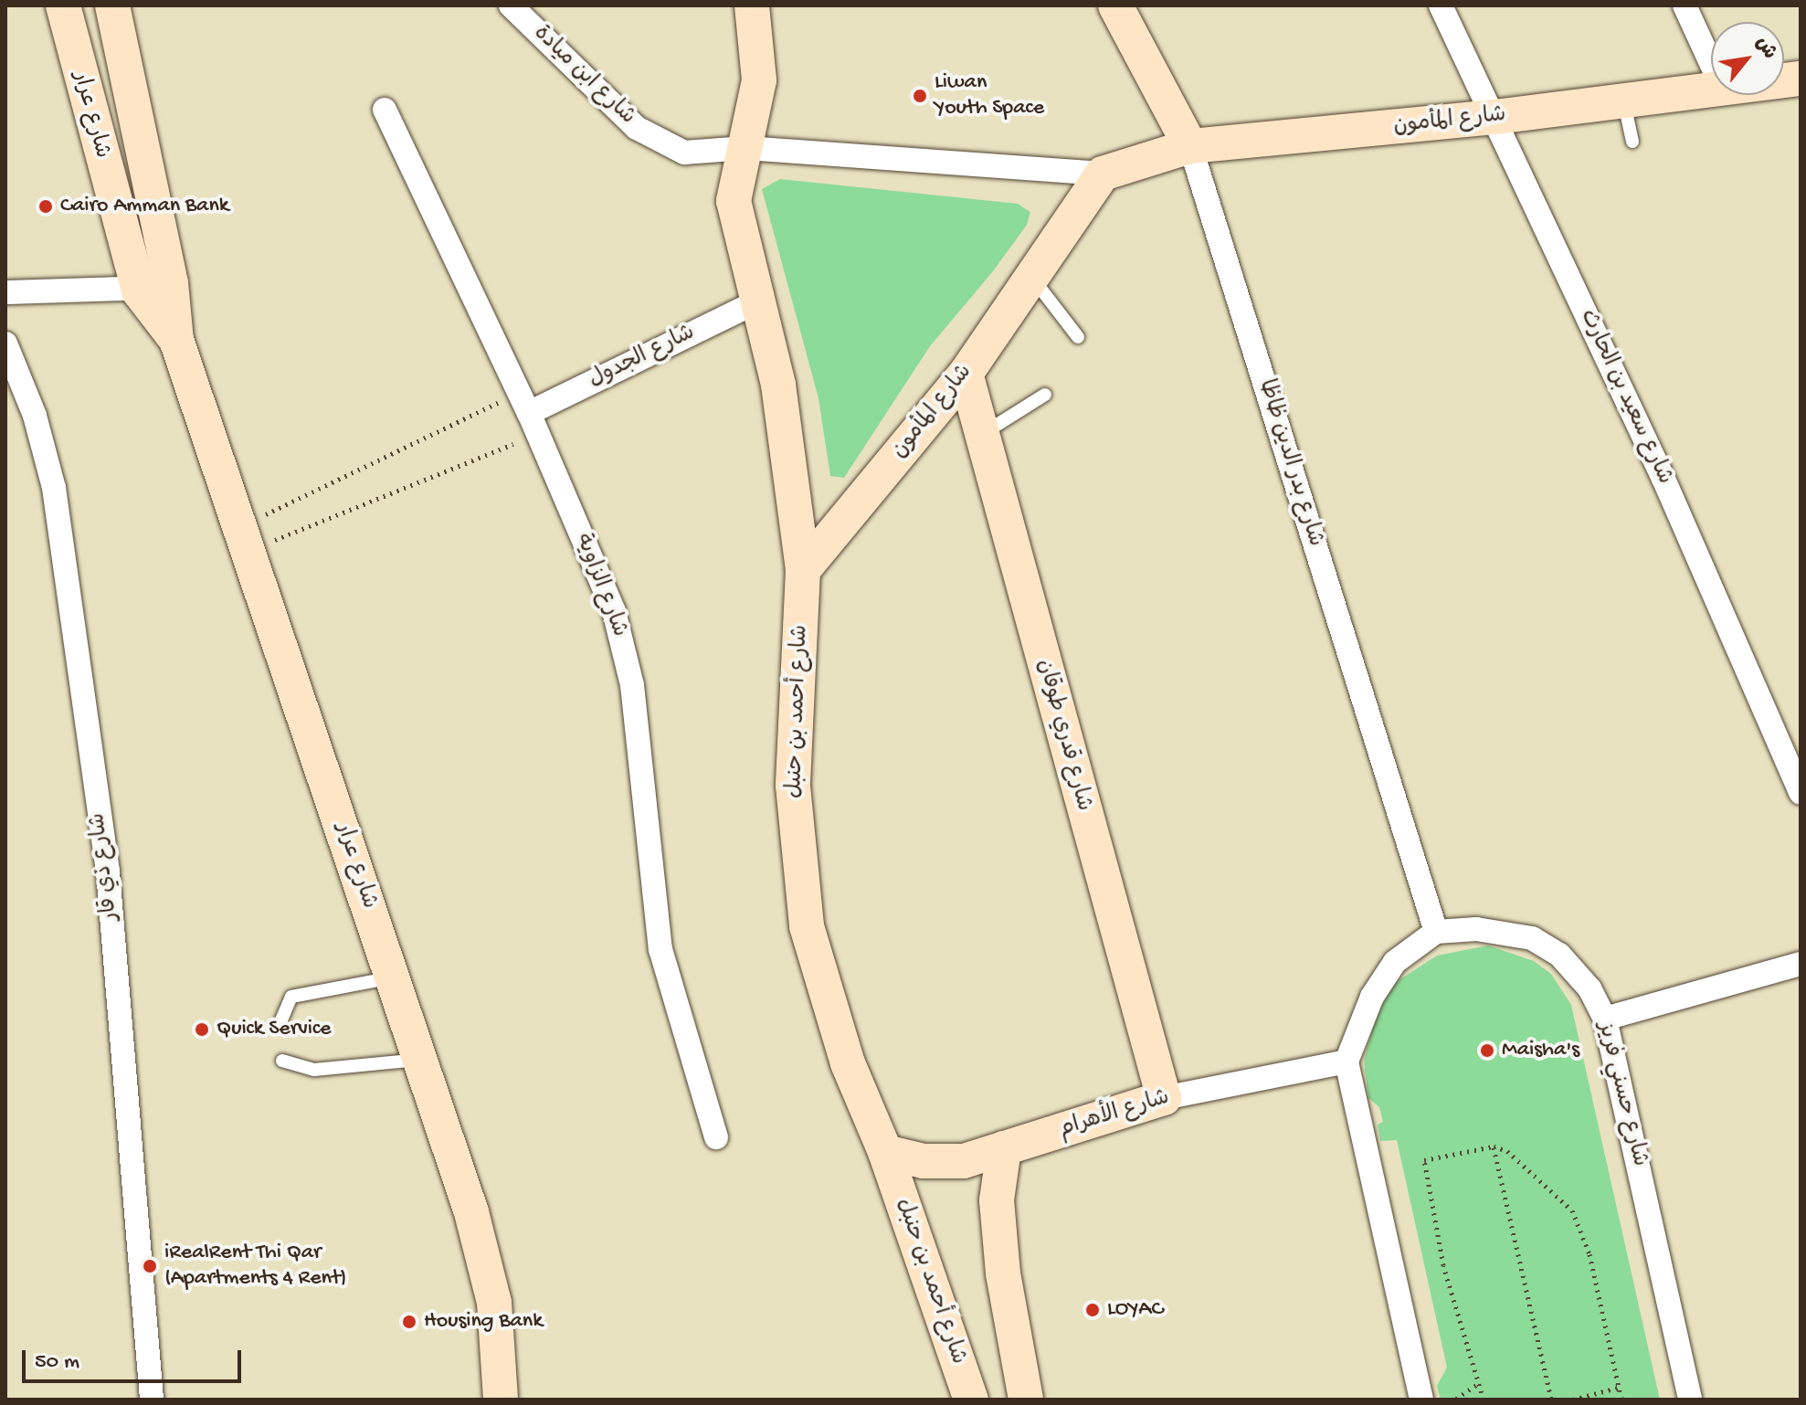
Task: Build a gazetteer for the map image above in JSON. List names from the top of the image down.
{
  "streets": {
    "street": [
      "شارع ابن ميادة",
      "شارع عرار",
      "شارع المأمون",
      "شارع الجدول",
      "شارع سعيد بن الحارث",
      "شارع بدر الدين ظاظا",
      "شارع الزاوية",
      "شارع أحمد بن حنبل",
      "شارع قدري طوقان",
      "شارع ذي قار",
      "شارع حسني فريز",
      "شارع الأهرام"
    ]
  },
  "crossings": [
    ["شارع ابن ميادة", "شارع المأمون"],
    ["شارع ابن ميادة", "شارع أحمد بن حنبل"],
    ["شارع المأمون", "شارع سعيد بن الحارث"],
    ["شارع المأمون", "شارع بدر الدين ظاظا"],
    ["شارع المأمون", "شارع أحمد بن حنبل"],
    ["شارع المأمون", "شارع قدري طوقان"],
    ["شارع الجدول", "شارع الزاوية"],
    ["شارع الجدول", "شارع أحمد بن حنبل"],
    ["شارع بدر الدين ظاظا", "شارع حسني فريز"],
    ["شارع أحمد بن حنبل", "شارع الأهرام"],
    ["شارع قدري طوقان", "شارع الأهرام"]
  ],
  "places": [
    "Liwan Youth Space",
    "Cairo Amman Bank",
    "Quick Service",
    "Maisha's",
    "iRealRent Thi Qar (Apartments 4 Rent)",
    "LOYAC",
    "Housing Bank"
  ],
  "scale_bar": "50 m",
  "north": "top right"
}
